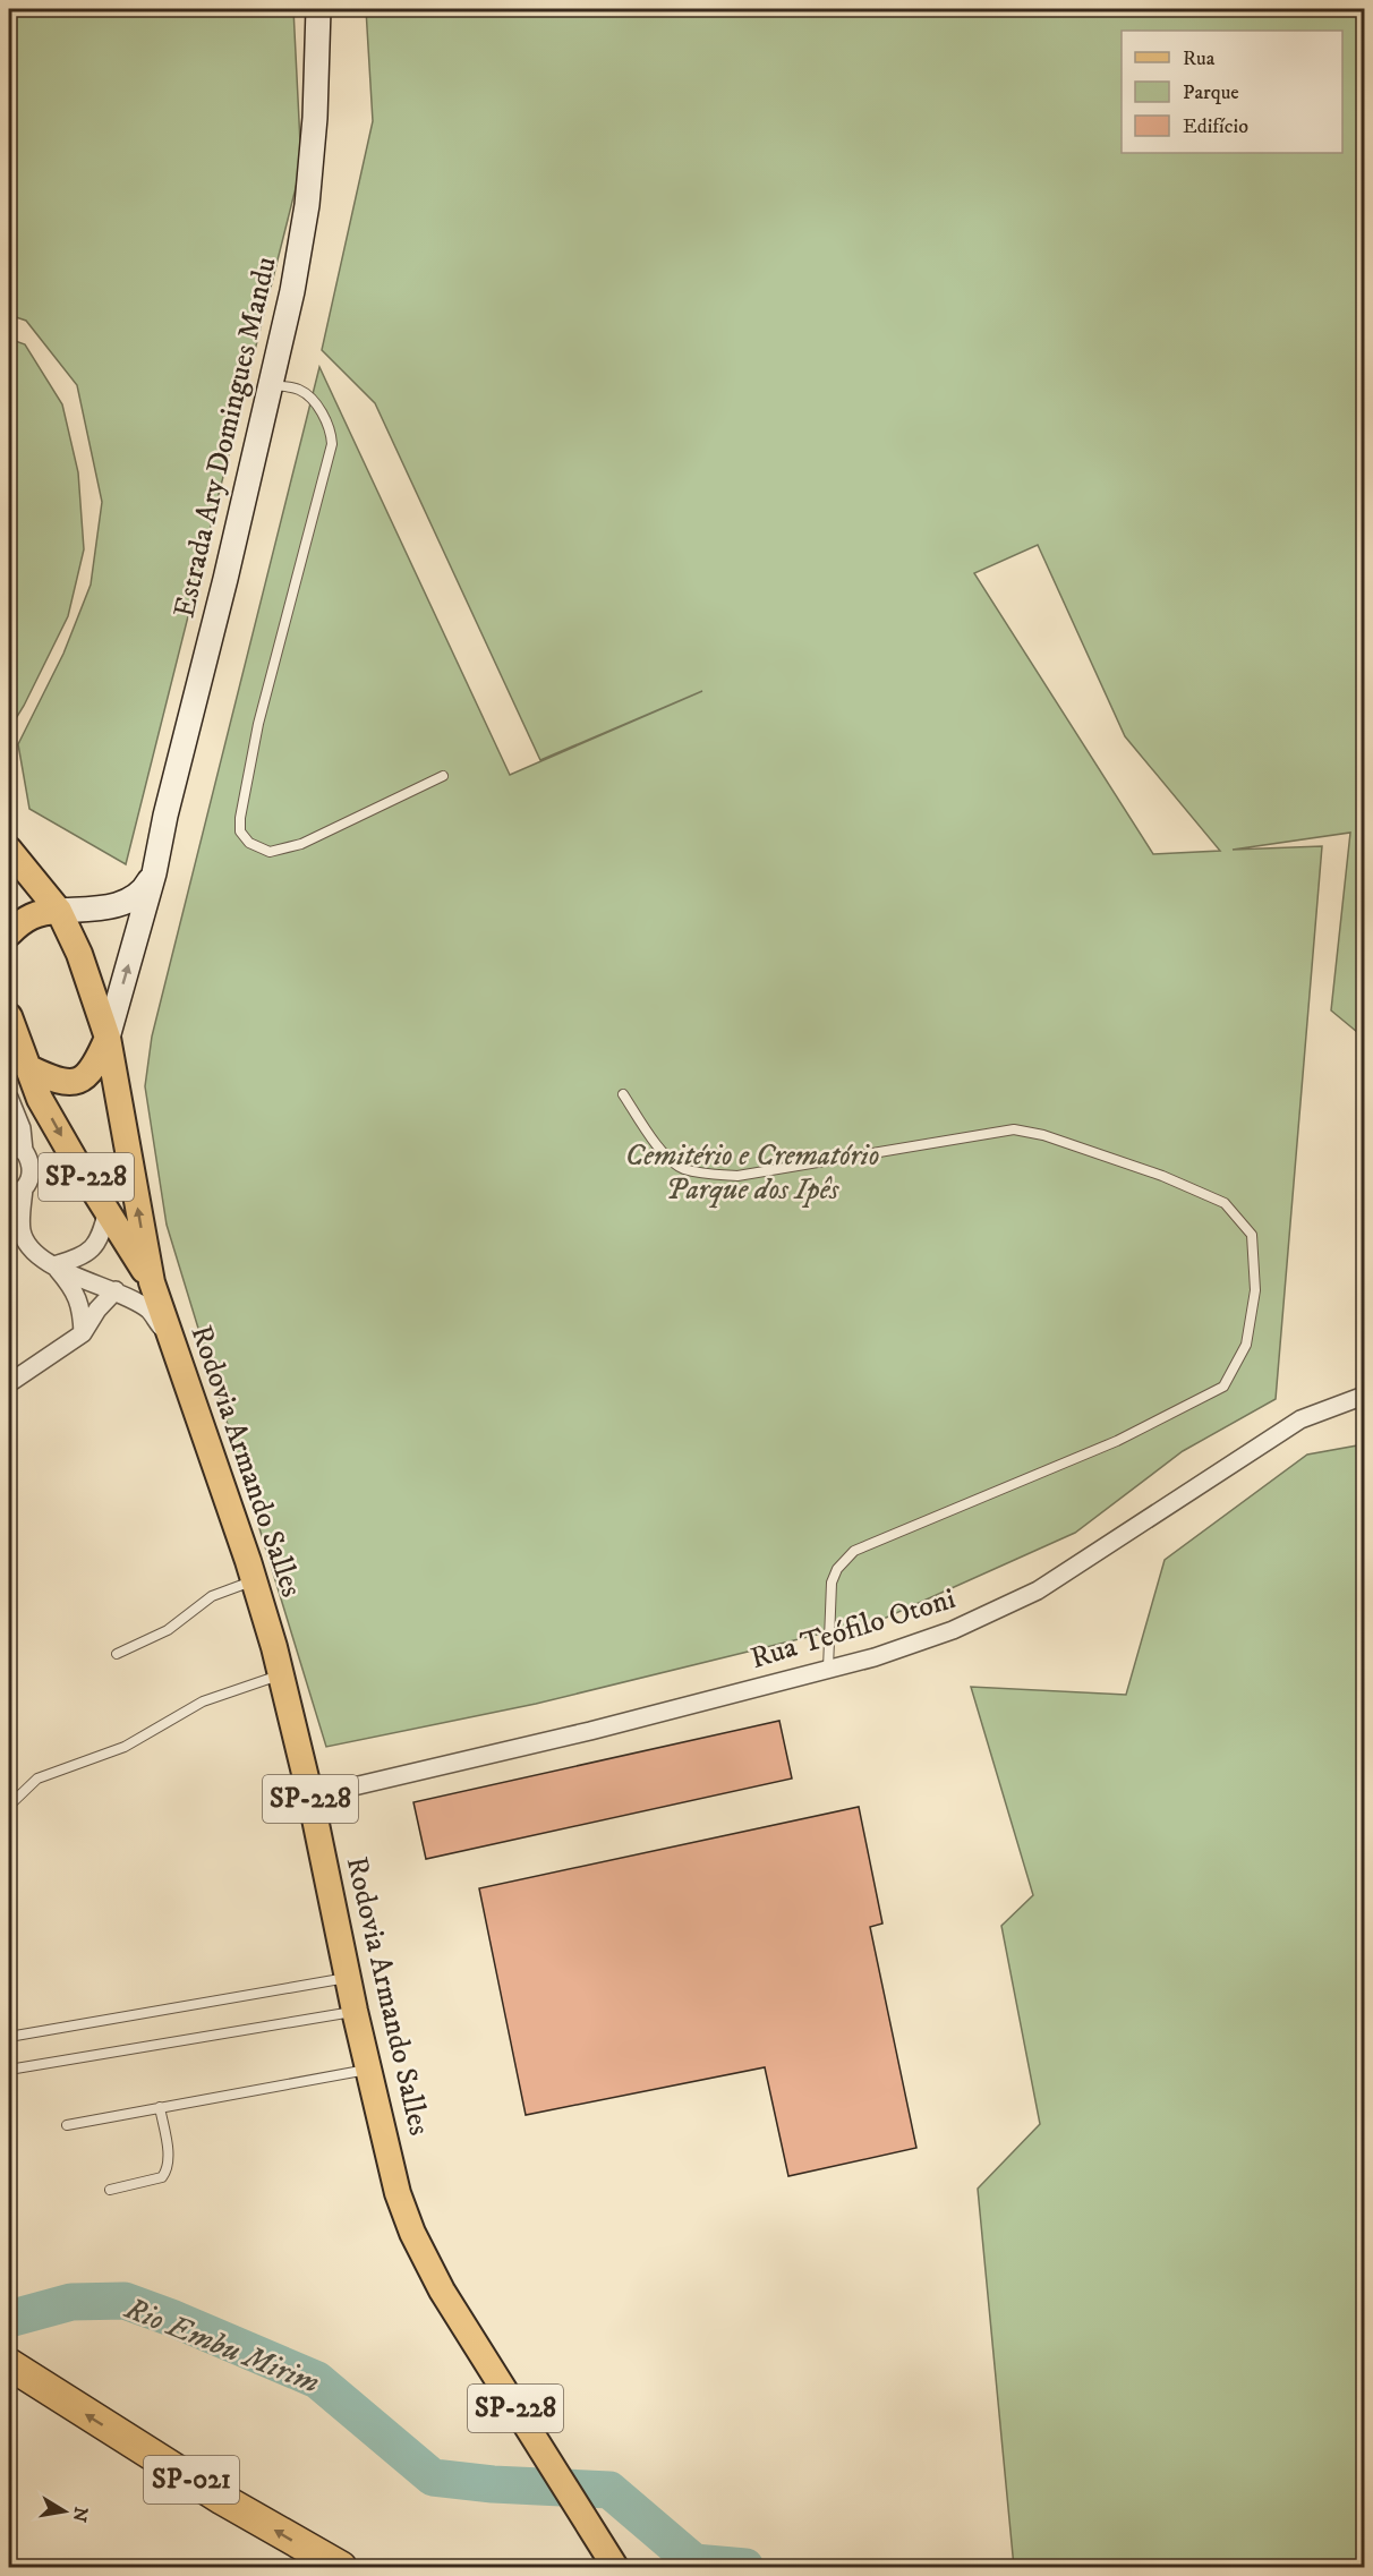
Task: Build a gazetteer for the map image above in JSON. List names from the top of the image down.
{
  "streets": {
    "highway": ["SP-021"],
    "main road": ["SP-228", "Rodovia Armando Salles"],
    "street": ["Estrada Ary Domingues Mandu", "Rua Teófilo Otoni"]
  },
  "crossings": [
    ["Estrada Ary Domingues Mandu", "Rodovia Armando Salles"],
    ["Rodovia Armando Salles", "Rua Teófilo Otoni"]
  ],
  "water": ["Rio Embu Mirim"],
  "parks": ["Cemitério e Crematório Parque dos Ipês"],
  "legend": ["Rua", "Parque", "Edifício"],
  "north": "right"
}
